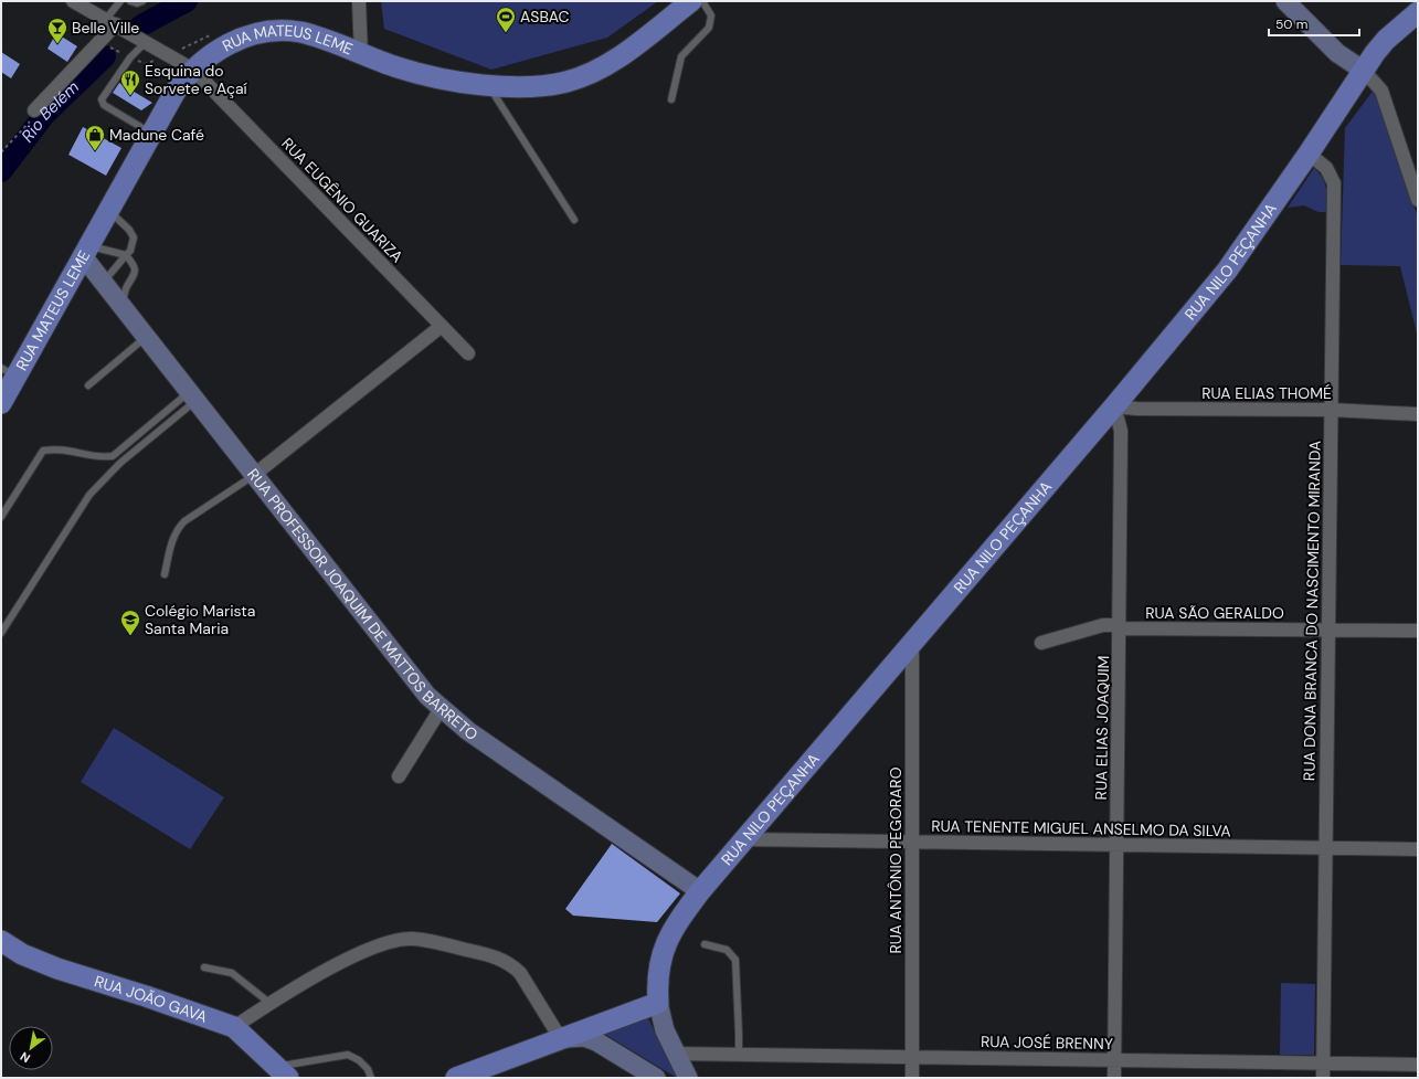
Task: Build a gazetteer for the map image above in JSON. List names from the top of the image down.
{
  "streets": {
    "main road": [
      "RUA MATEUS LEME",
      "RUA NILO PEÇANHA",
      "RUA PROFESSOR JOAQUIM DE MATTOS BARRETO",
      "RUA JOÃO GAVA"
    ],
    "street": [
      "RUA EUGÊNIO GUARIZA",
      "RUA ELIAS THOMÉ",
      "RUA DONA BRANCA DO NASCIMENTO MIRANDA",
      "RUA SÃO GERALDO",
      "RUA ELIAS JOAQUIM",
      "RUA TENENTE MIGUEL ANSELMO DA SILVA",
      "RUA ANTÔNIO PEGORARO",
      "RUA JOSÉ BRENNY"
    ]
  },
  "crossings": [
    ["RUA MATEUS LEME", "RUA EUGÊNIO GUARIZA"],
    ["RUA MATEUS LEME", "RUA PROFESSOR JOAQUIM DE MATTOS BARRETO"],
    ["RUA NILO PEÇANHA", "RUA ELIAS THOMÉ"],
    ["RUA NILO PEÇANHA", "RUA PROFESSOR JOAQUIM DE MATTOS BARRETO"],
    ["RUA NILO PEÇANHA", "RUA DONA BRANCA DO NASCIMENTO MIRANDA"],
    ["RUA NILO PEÇANHA", "RUA ELIAS JOAQUIM"],
    ["RUA NILO PEÇANHA", "RUA TENENTE MIGUEL ANSELMO DA SILVA"],
    ["RUA NILO PEÇANHA", "RUA ANTÔNIO PEGORARO"],
    ["RUA NILO PEÇANHA", "RUA JOSÉ BRENNY"],
    ["RUA ELIAS THOMÉ", "RUA DONA BRANCA DO NASCIMENTO MIRANDA"],
    ["RUA ELIAS THOMÉ", "RUA ELIAS JOAQUIM"],
    ["RUA DONA BRANCA DO NASCIMENTO MIRANDA", "RUA SÃO GERALDO"],
    ["RUA DONA BRANCA DO NASCIMENTO MIRANDA", "RUA TENENTE MIGUEL ANSELMO DA SILVA"],
    ["RUA DONA BRANCA DO NASCIMENTO MIRANDA", "RUA JOSÉ BRENNY"],
    ["RUA SÃO GERALDO", "RUA ELIAS JOAQUIM"],
    ["RUA ELIAS JOAQUIM", "RUA TENENTE MIGUEL ANSELMO DA SILVA"],
    ["RUA ELIAS JOAQUIM", "RUA JOSÉ BRENNY"],
    ["RUA TENENTE MIGUEL ANSELMO DA SILVA", "RUA ANTÔNIO PEGORARO"],
    ["RUA ANTÔNIO PEGORARO", "RUA JOSÉ BRENNY"]
  ],
  "water": ["Rio Belém"],
  "places": {
    "sports": ["ASBAC"],
    "bar": ["Belle Ville"],
    "restaurant": ["Esquina do Sorvete e Açaí"],
    "shop": ["Madune Café"],
    "school or university": ["Colégio Marista Santa Maria"]
  },
  "scale_bar": "50 m",
  "north": "bottom left"
}
